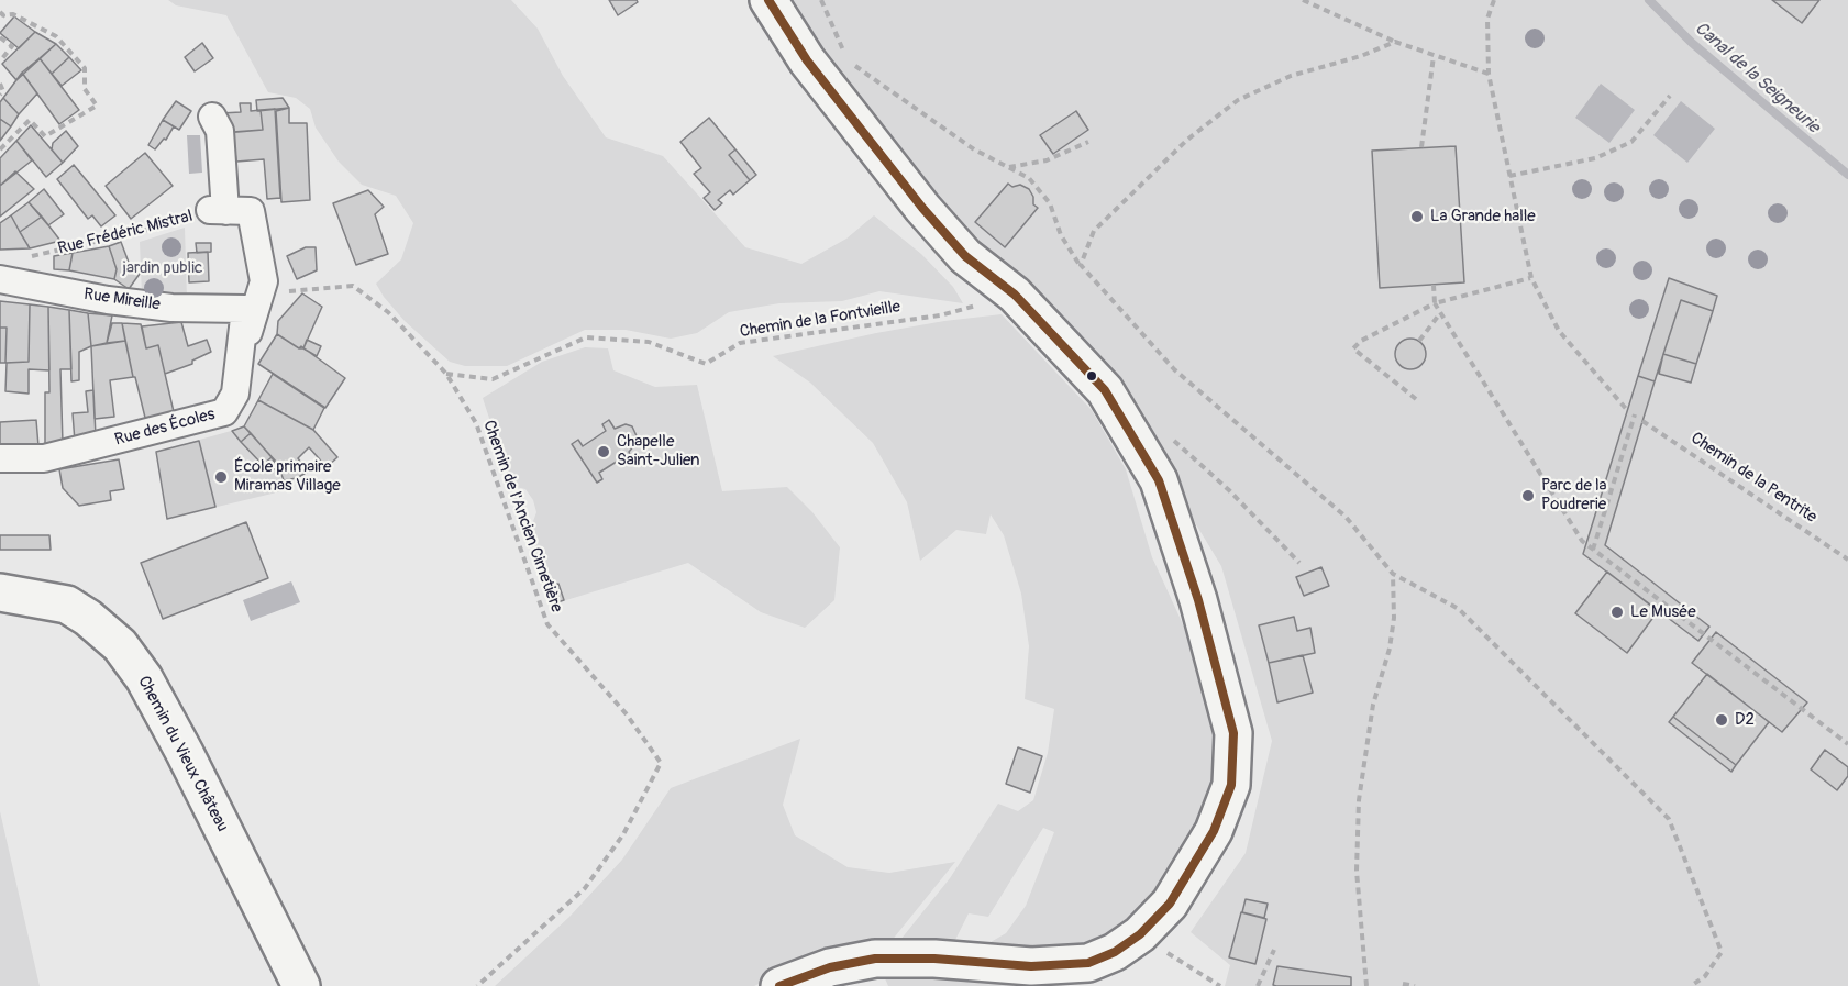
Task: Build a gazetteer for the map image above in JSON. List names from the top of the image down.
{
  "streets": {
    "street": ["Rue Mireille", "Rue des Écoles", "Chemin du Vieux Château"],
    "path": [
      "Rue Frédéric Mistral",
      "Chemin de la Fontvieille",
      "Chemin de la Pentrite",
      "Chemin de l'Ancien Cimetière"
    ]
  },
  "crossings": [
    ["Rue Frédéric Mistral", "Rue des Écoles"],
    ["Rue Mireille", "Rue des Écoles"],
    ["Rue Mireille", "Chemin de l'Ancien Cimetière"],
    ["Chemin de la Fontvieille", "Chemin de l'Ancien Cimetière"],
    ["Rue des Écoles", "Chemin de l'Ancien Cimetière"]
  ],
  "water": ["Canal de la Seigneurie"],
  "parks": ["jardin public"],
  "places": [
    "La Grande halle",
    "Chapelle Saint-Julien",
    "École primaire Miramas Village",
    "Parc de la Poudrerie",
    "Le Musée",
    "D2"
  ]
}
